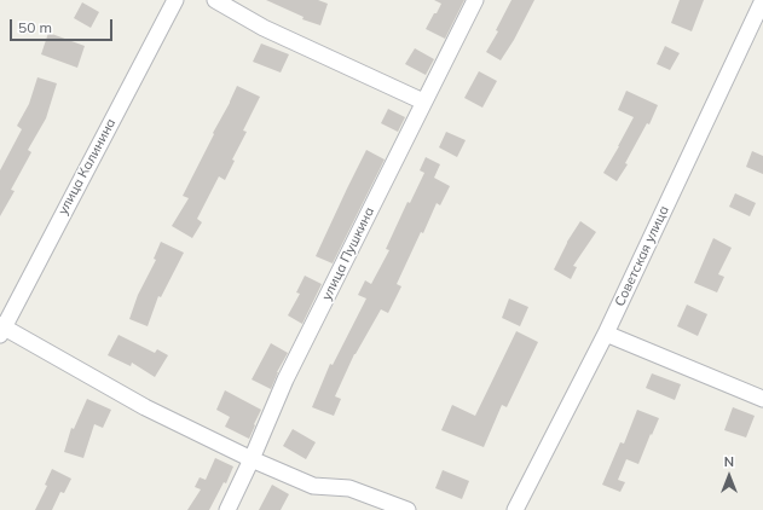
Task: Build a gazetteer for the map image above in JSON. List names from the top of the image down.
{
  "streets": {
    "street": ["улица Калинина", "улица Пушкина", "Советская улица"]
  },
  "scale_bar": "50 m",
  "north": "top"
}
